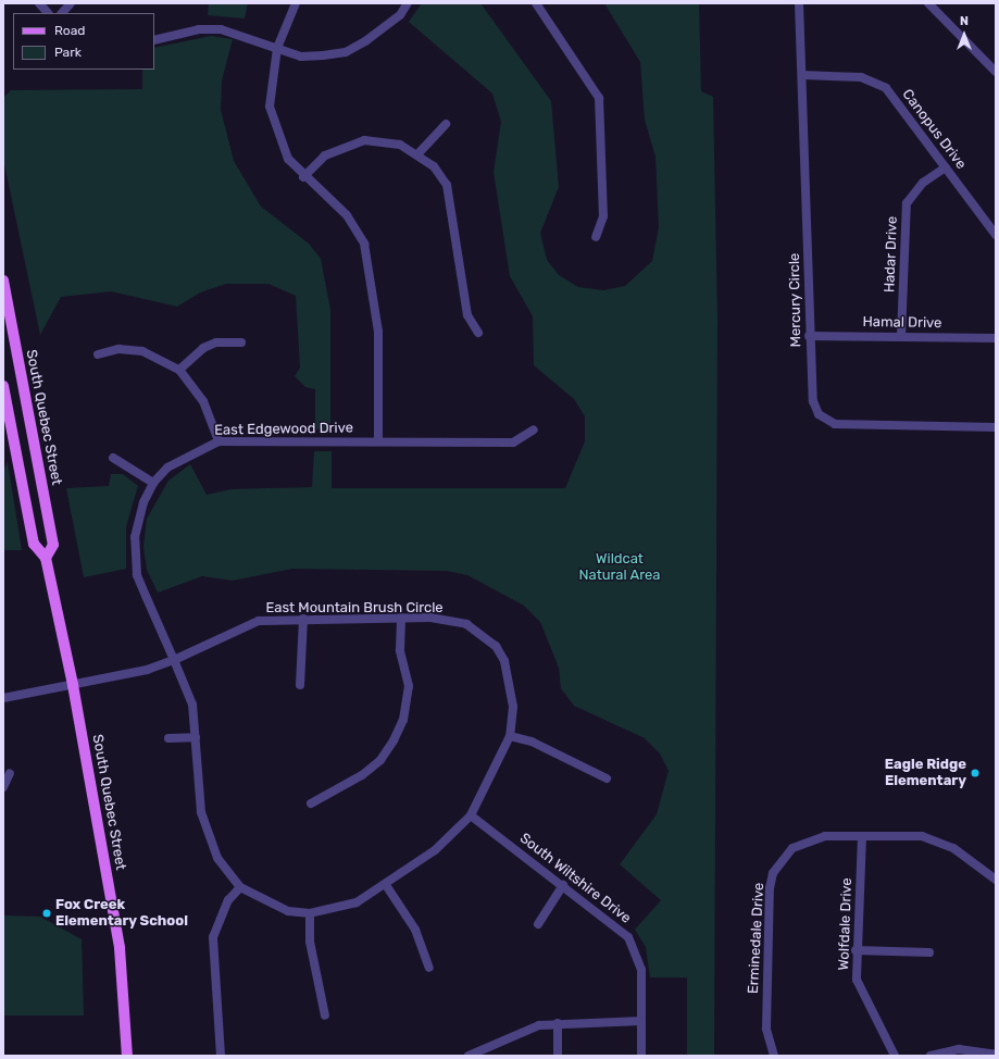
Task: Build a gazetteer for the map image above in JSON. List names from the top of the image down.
{
  "streets": {
    "main road": ["South Quebec Street"],
    "street": [
      "Canopus Drive",
      "Hadar Drive",
      "Mercury Circle",
      "Hamal Drive",
      "East Edgewood Drive",
      "East Mountain Brush Circle",
      "South Wiltshire Drive",
      "Wolfdale Drive",
      "Erminedale Drive"
    ]
  },
  "crossings": [
    ["Canopus Drive", "Hadar Drive"],
    ["Canopus Drive", "Mercury Circle"],
    ["Hadar Drive", "Hamal Drive"],
    ["Mercury Circle", "Hamal Drive"],
    ["South Quebec Street", "East Mountain Brush Circle"],
    ["East Edgewood Drive", "East Mountain Brush Circle"],
    ["East Mountain Brush Circle", "South Wiltshire Drive"],
    ["Wolfdale Drive", "Erminedale Drive"]
  ],
  "parks": ["Wildcat Natural Area"],
  "places": ["Eagle Ridge Elementary", "Fox Creek Elementary School"],
  "legend": ["Road", "Park"],
  "north": "top"
}
